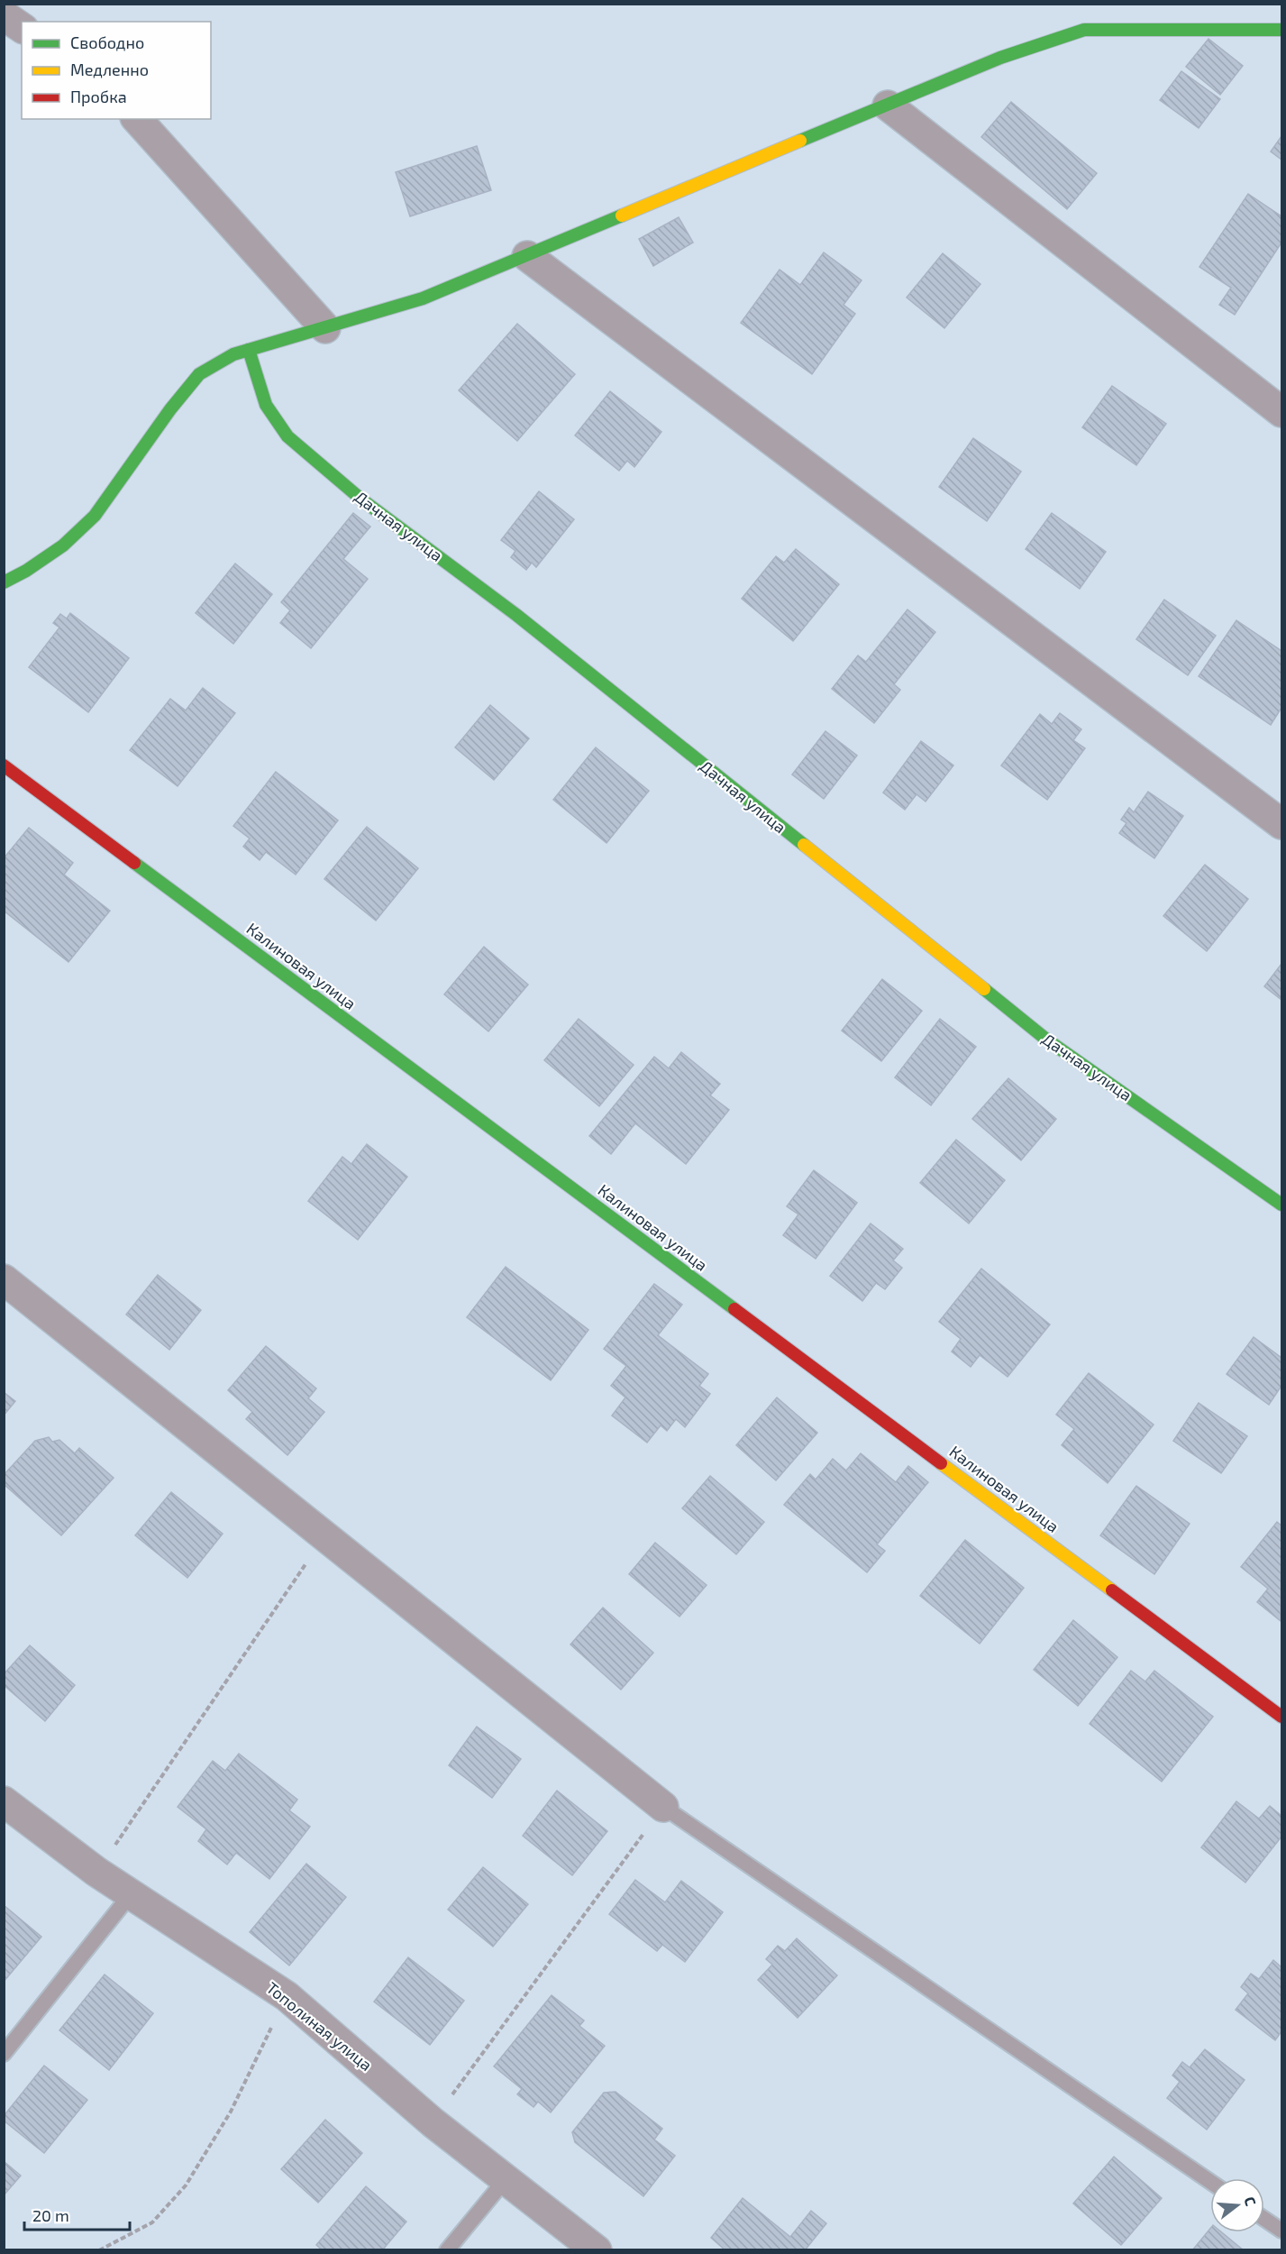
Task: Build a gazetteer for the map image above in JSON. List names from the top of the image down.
{
  "streets": {
    "street": ["Дачная улица", "Калиновая улица", "Тополиная улица"]
  },
  "legend": ["Свободно", "Медленно", "Пробка"],
  "scale_bar": "20 m",
  "north": "right"
}
